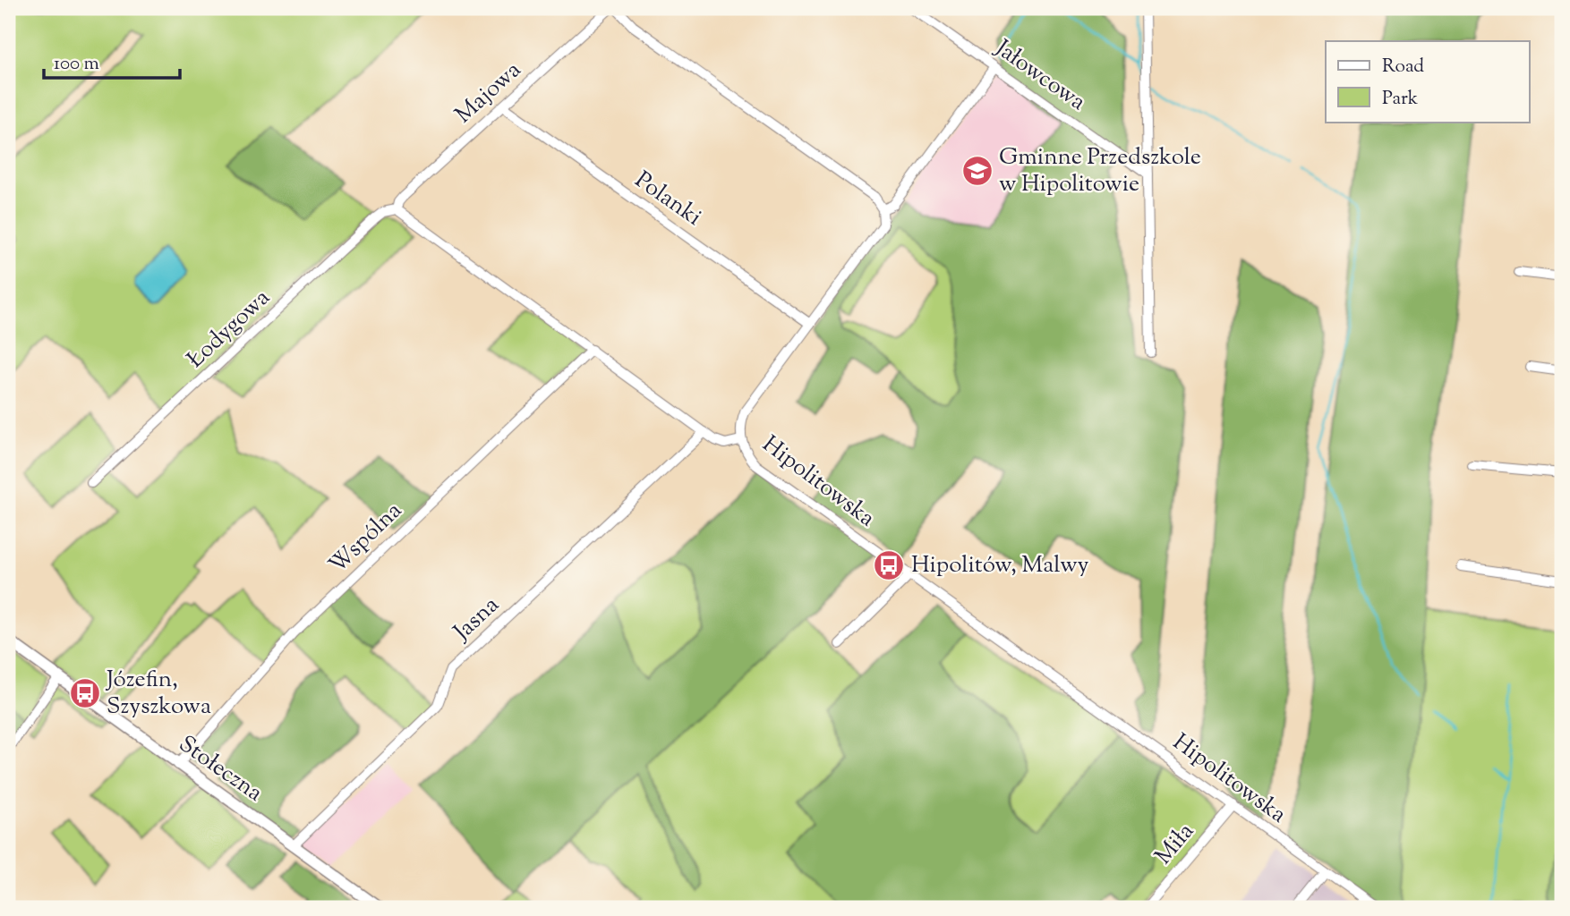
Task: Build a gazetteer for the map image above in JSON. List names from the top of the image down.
{
  "streets": {
    "street": [
      "Jałowcowa",
      "Majowa",
      "Polanki",
      "Łodygowa",
      "Hipolitowska",
      "Wspólna",
      "Jasna",
      "Stołeczna",
      "Miła"
    ]
  },
  "crossings": [
    ["Majowa", "Polanki"],
    ["Majowa", "Łodygowa"],
    ["Polanki", "Hipolitowska"],
    ["Hipolitowska", "Miła"],
    ["Wspólna", "Stołeczna"],
    ["Jasna", "Stołeczna"]
  ],
  "places": {
    "school or university": ["Gminne Przedszkole w Hipolitowie"],
    "bus stop": ["Hipolitów, Malwy", "Józefin, Szyszkowa"]
  },
  "legend": ["Road", "Park"],
  "scale_bar": "100 m"
}
